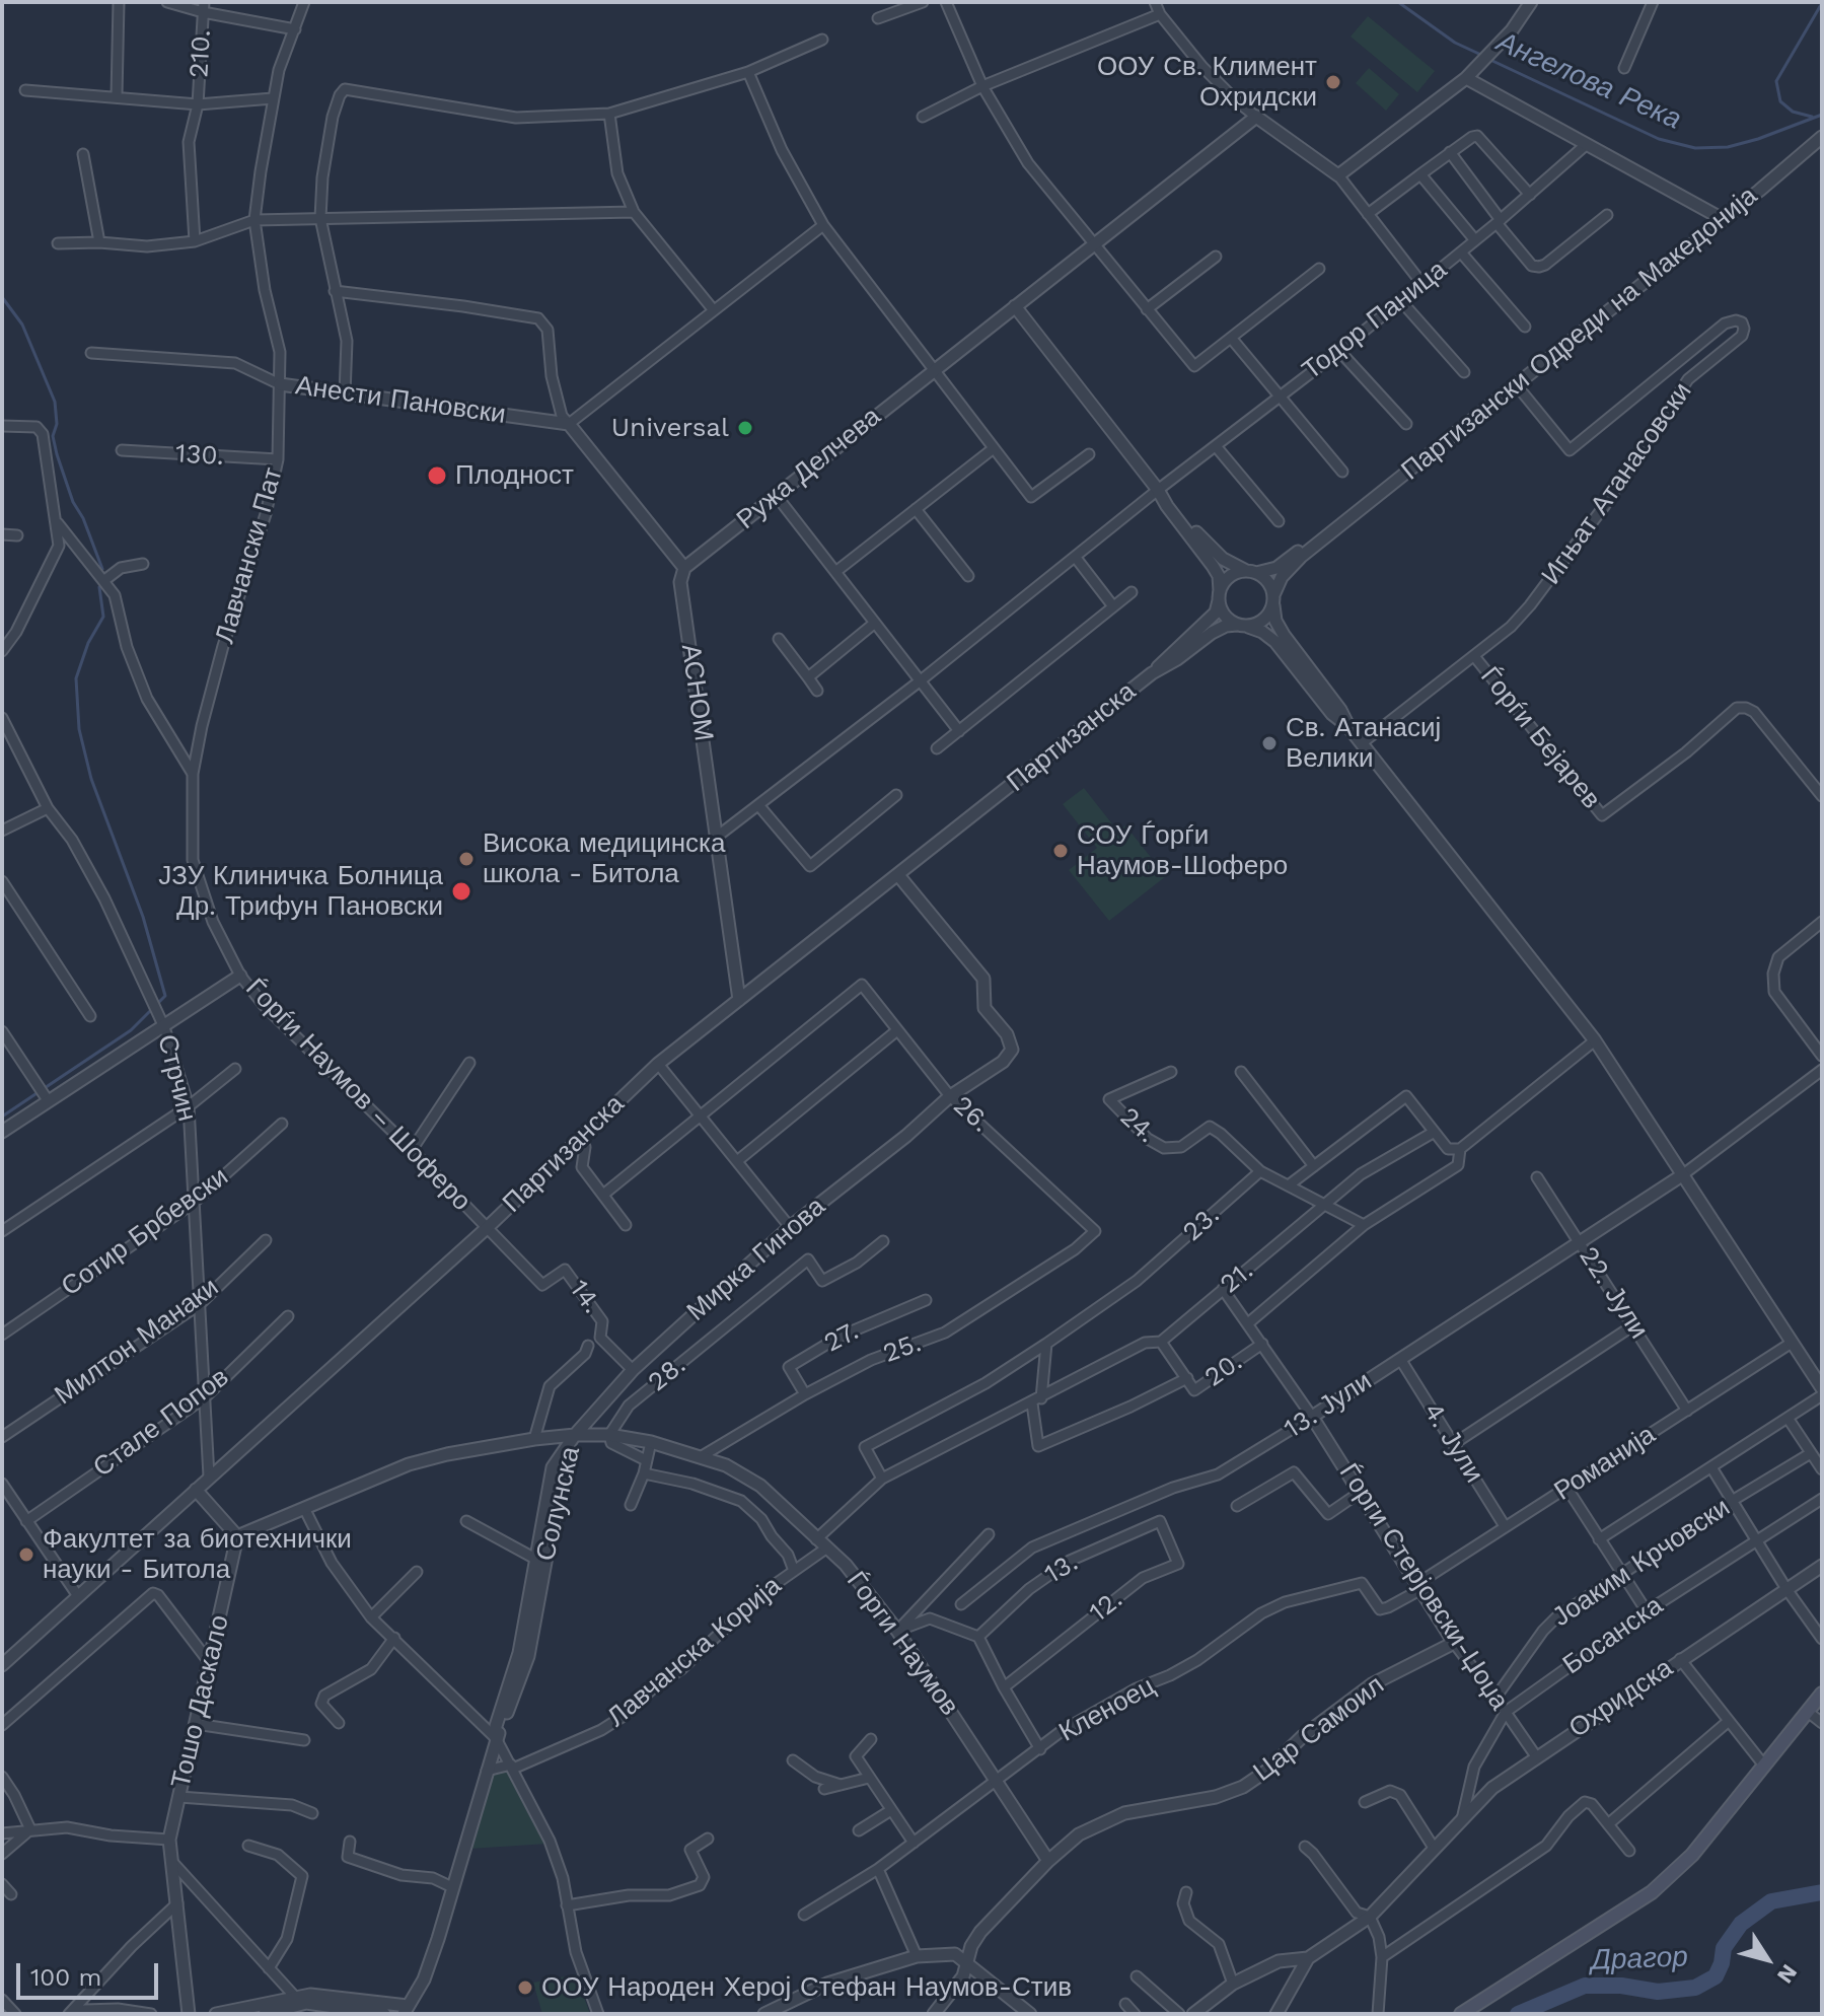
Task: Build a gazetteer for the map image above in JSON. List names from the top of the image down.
{
  "streets": {
    "street": [
      "210.",
      "Тодор Паница",
      "Партизански Одреди на Македонија",
      "Анести Пановски",
      "130.",
      "Ружа Делчева",
      "Игњат Атанасовски",
      "Лавчански Пат",
      "АСНОМ",
      "Партизанска",
      "Ѓорѓи Бејарев",
      "Стрчин",
      "Ѓорѓи Наумов – Шоферо",
      "26.",
      "24.",
      "23.",
      "Сотир Брбевски",
      "Мирка Гинова",
      "21.",
      "22. Јули",
      "14.",
      "27.",
      "Милтон Манаки",
      "25.",
      "20.",
      "28.",
      "13. Јули",
      "Стале Попов",
      "4. Јули",
      "Романија",
      "Солунска",
      "Јоаким Крчовски",
      "13.",
      "Ѓорги Стерјовски-Џоџа",
      "12.",
      "Босанска",
      "Ѓорги Наумов",
      "Лавчанска Корија",
      "Охридска",
      "Тошо Даскало",
      "Кленоец",
      "Цар Самоил"
    ]
  },
  "crossings": [
    ["Тодор Паница", "АСНОМ"],
    ["Партизански Одреди на Македонија", "Игњат Атанасовски"],
    ["Партизански Одреди на Македонија", "Партизанска"],
    ["Анести Пановски", "Лавчански Пат"],
    ["130.", "Лавчански Пат"],
    ["Ружа Делчева", "АСНОМ"],
    ["Игњат Атанасовски", "Ѓорѓи Бејарев"],
    ["Лавчански Пат", "Ѓорѓи Наумов – Шоферо"],
    ["АСНОМ", "Партизанска"],
    ["Партизанска", "Стрчин"],
    ["Партизанска", "Ѓорѓи Наумов – Шоферо"],
    ["Партизанска", "Мирка Гинова"],
    ["Партизанска", "14."],
    ["Стрчин", "Сотир Брбевски"],
    ["Стрчин", "Милтон Манаки"],
    ["Стрчин", "Стале Попов"],
    ["Ѓорѓи Наумов – Шоферо", "14."],
    ["26.", "Мирка Гинова"],
    ["26.", "25."],
    ["24.", "23."],
    ["23.", "21."],
    ["Мирка Гинова", "14."],
    ["Мирка Гинова", "Солунска"],
    ["Мирка Гинова", "Ѓорги Наумов"],
    ["21.", "20."],
    ["21.", "Ѓорги Наумов"],
    ["22. Јули", "13. Јули"],
    ["22. Јули", "Романија"],
    ["27.", "25."],
    ["25.", "Ѓорги Наумов"],
    ["28.", "Ѓорги Наумов"],
    ["13. Јули", "4. Јули"],
    ["13. Јули", "Ѓорги Стерјовски-Џоџа"],
    ["4. Јули", "Романија"],
    ["Романија", "Ѓорги Стерјовски-Џоџа"],
    ["Романија", "Кленоец"],
    ["Солунска", "Ѓорги Наумов"],
    ["Солунска", "Лавчанска Корија"],
    ["Јоаким Крчовски", "Ѓорги Стерјовски-Џоџа"],
    ["13.", "12."],
    ["Ѓорги Стерјовски-Џоџа", "Босанска"],
    ["Ѓорги Стерјовски-Џоџа", "Охридска"],
    ["Ѓорги Стерјовски-Џоџа", "Кленоец"],
    ["Ѓорги Стерјовски-Џоџа", "Цар Самоил"],
    ["Босанска", "Охридска"],
    ["Ѓорги Наумов", "Лавчанска Корија"],
    ["Ѓорги Наумов", "Кленоец"],
    ["Ѓорги Наумов", "Цар Самоил"]
  ],
  "water": ["Ангелова Река", "Драгор"],
  "places": [
    "ООУ Св. Климент Охридски",
    "Universal",
    "Плодност",
    "Св. Атанасиј Велики",
    "СОУ Ѓорѓи Наумов-Шоферо",
    "Висока медицинска школа - Битола",
    "ЈЗУ Клиничка Болница Др. Трифун Пановски",
    "Факултет за биотехнички науки - Битола",
    "ООУ Народен Херој Стефан Наумов-Стив"
  ],
  "scale_bar": "100 m",
  "north": "bottom right"
}
